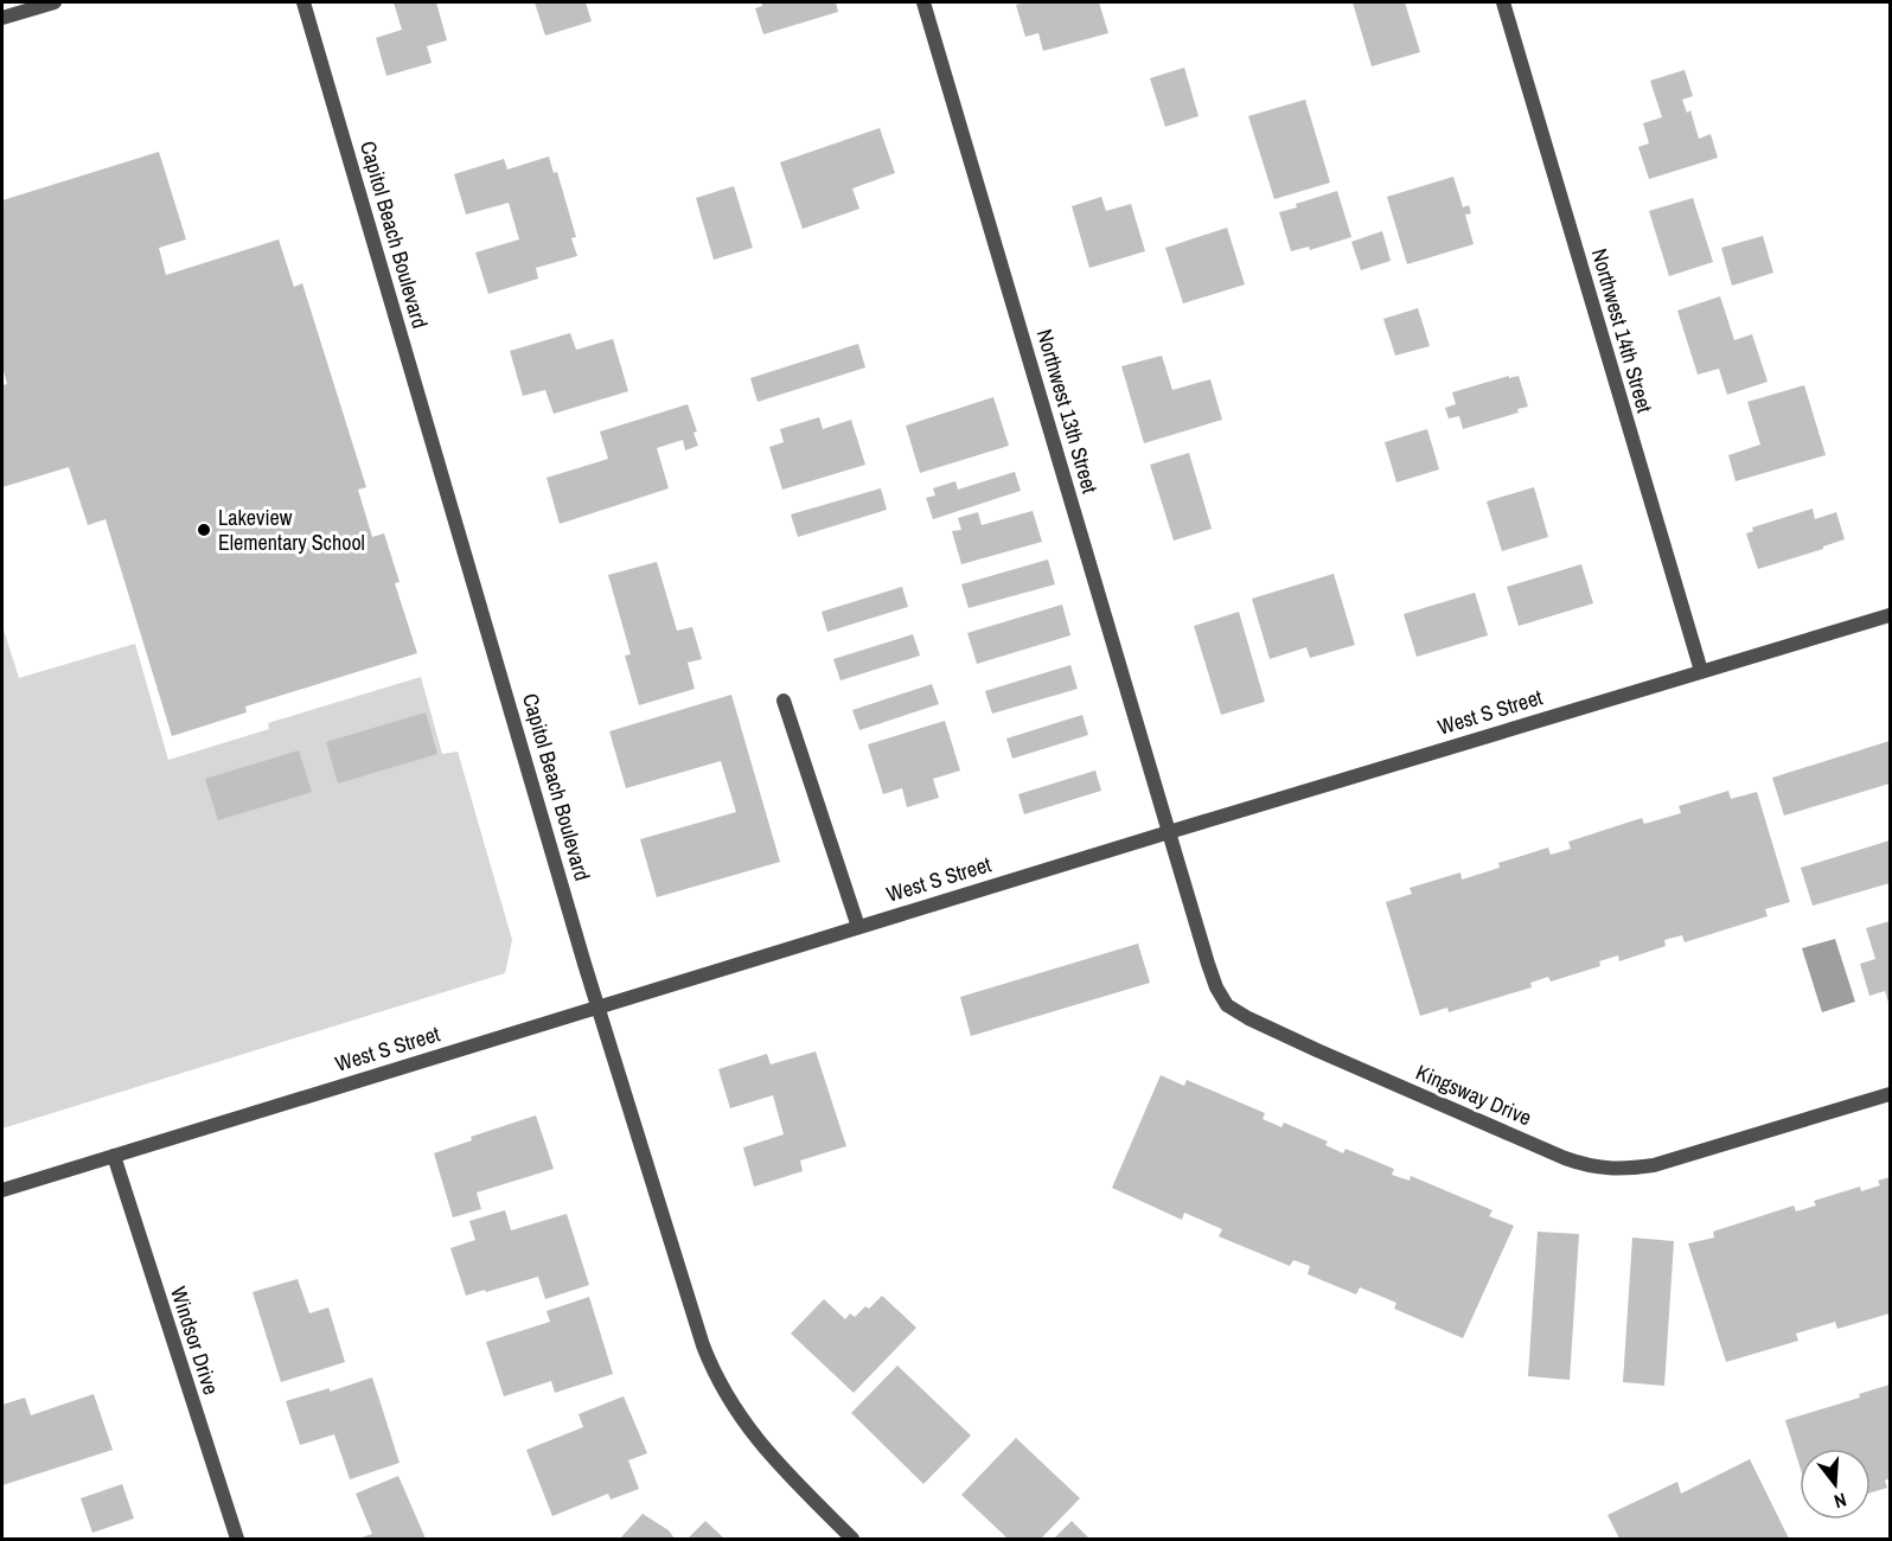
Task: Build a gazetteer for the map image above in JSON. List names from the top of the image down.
{
  "streets": {
    "street": [
      "Capitol Beach Boulevard",
      "Northwest 14th Street",
      "Northwest 13th Street",
      "West S Street",
      "Kingsway Drive",
      "Windsor Drive"
    ]
  },
  "crossings": [
    ["Capitol Beach Boulevard", "West S Street"],
    ["Northwest 14th Street", "West S Street"],
    ["Northwest 13th Street", "West S Street"],
    ["Northwest 13th Street", "Kingsway Drive"],
    ["West S Street", "Kingsway Drive"],
    ["West S Street", "Windsor Drive"]
  ],
  "places": ["Lakeview Elementary School"],
  "north": "bottom"
}
